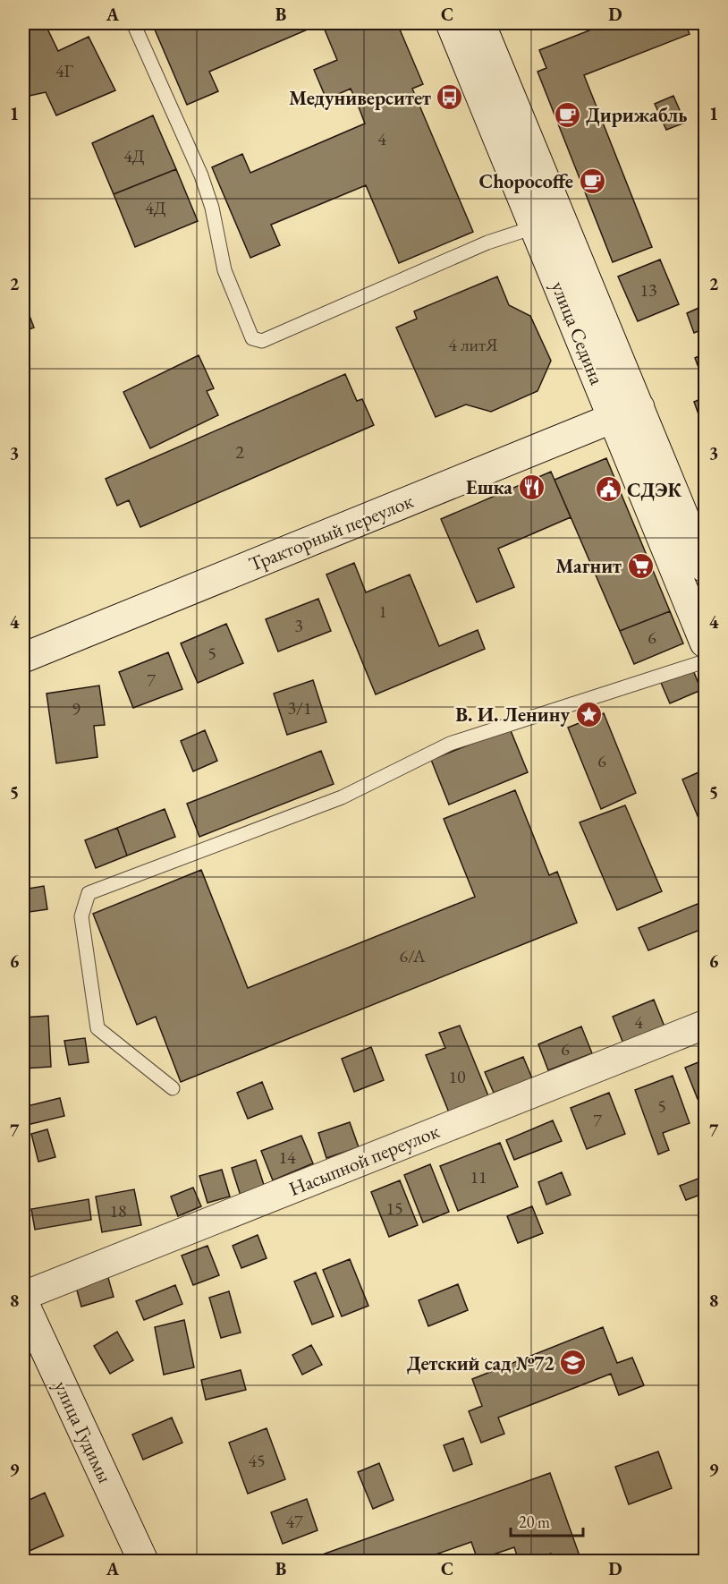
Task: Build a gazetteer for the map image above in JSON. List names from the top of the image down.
{
  "streets": {
    "street": [
      "улица Седина",
      "Тракторный переулок",
      "Насыпной переулок",
      "улица Гудимы"
    ]
  },
  "crossings": [
    ["улица Седина", "Тракторный переулок"]
  ],
  "places": {
    "bus stop": ["Медуниверситет"],
    "cafe": ["Дирижабль", "Chopocoffe"],
    "restaurant": ["Ешка"],
    "public building": ["СДЭК"],
    "supermarket": ["Магнит"],
    "place": ["В. И. Ленину"],
    "school or university": ["Детский сад №72"]
  },
  "house_numbers": [
    "4Г",
    "4",
    "4Д",
    "4Д",
    "13",
    "4 литЯ",
    "2",
    "1",
    "3",
    "6",
    "5",
    "7",
    "3/1",
    "9",
    "6",
    "6/А",
    "4",
    "6",
    "10",
    "5",
    "7",
    "14",
    "11",
    "15",
    "18",
    "45",
    "47"
  ],
  "scale_bar": "20 m",
  "grid": {
    "columns": [
      "A",
      "B",
      "C",
      "D"
    ],
    "rows": [
      "1",
      "2",
      "3",
      "4",
      "5",
      "6",
      "7",
      "8",
      "9"
    ]
  }
}
